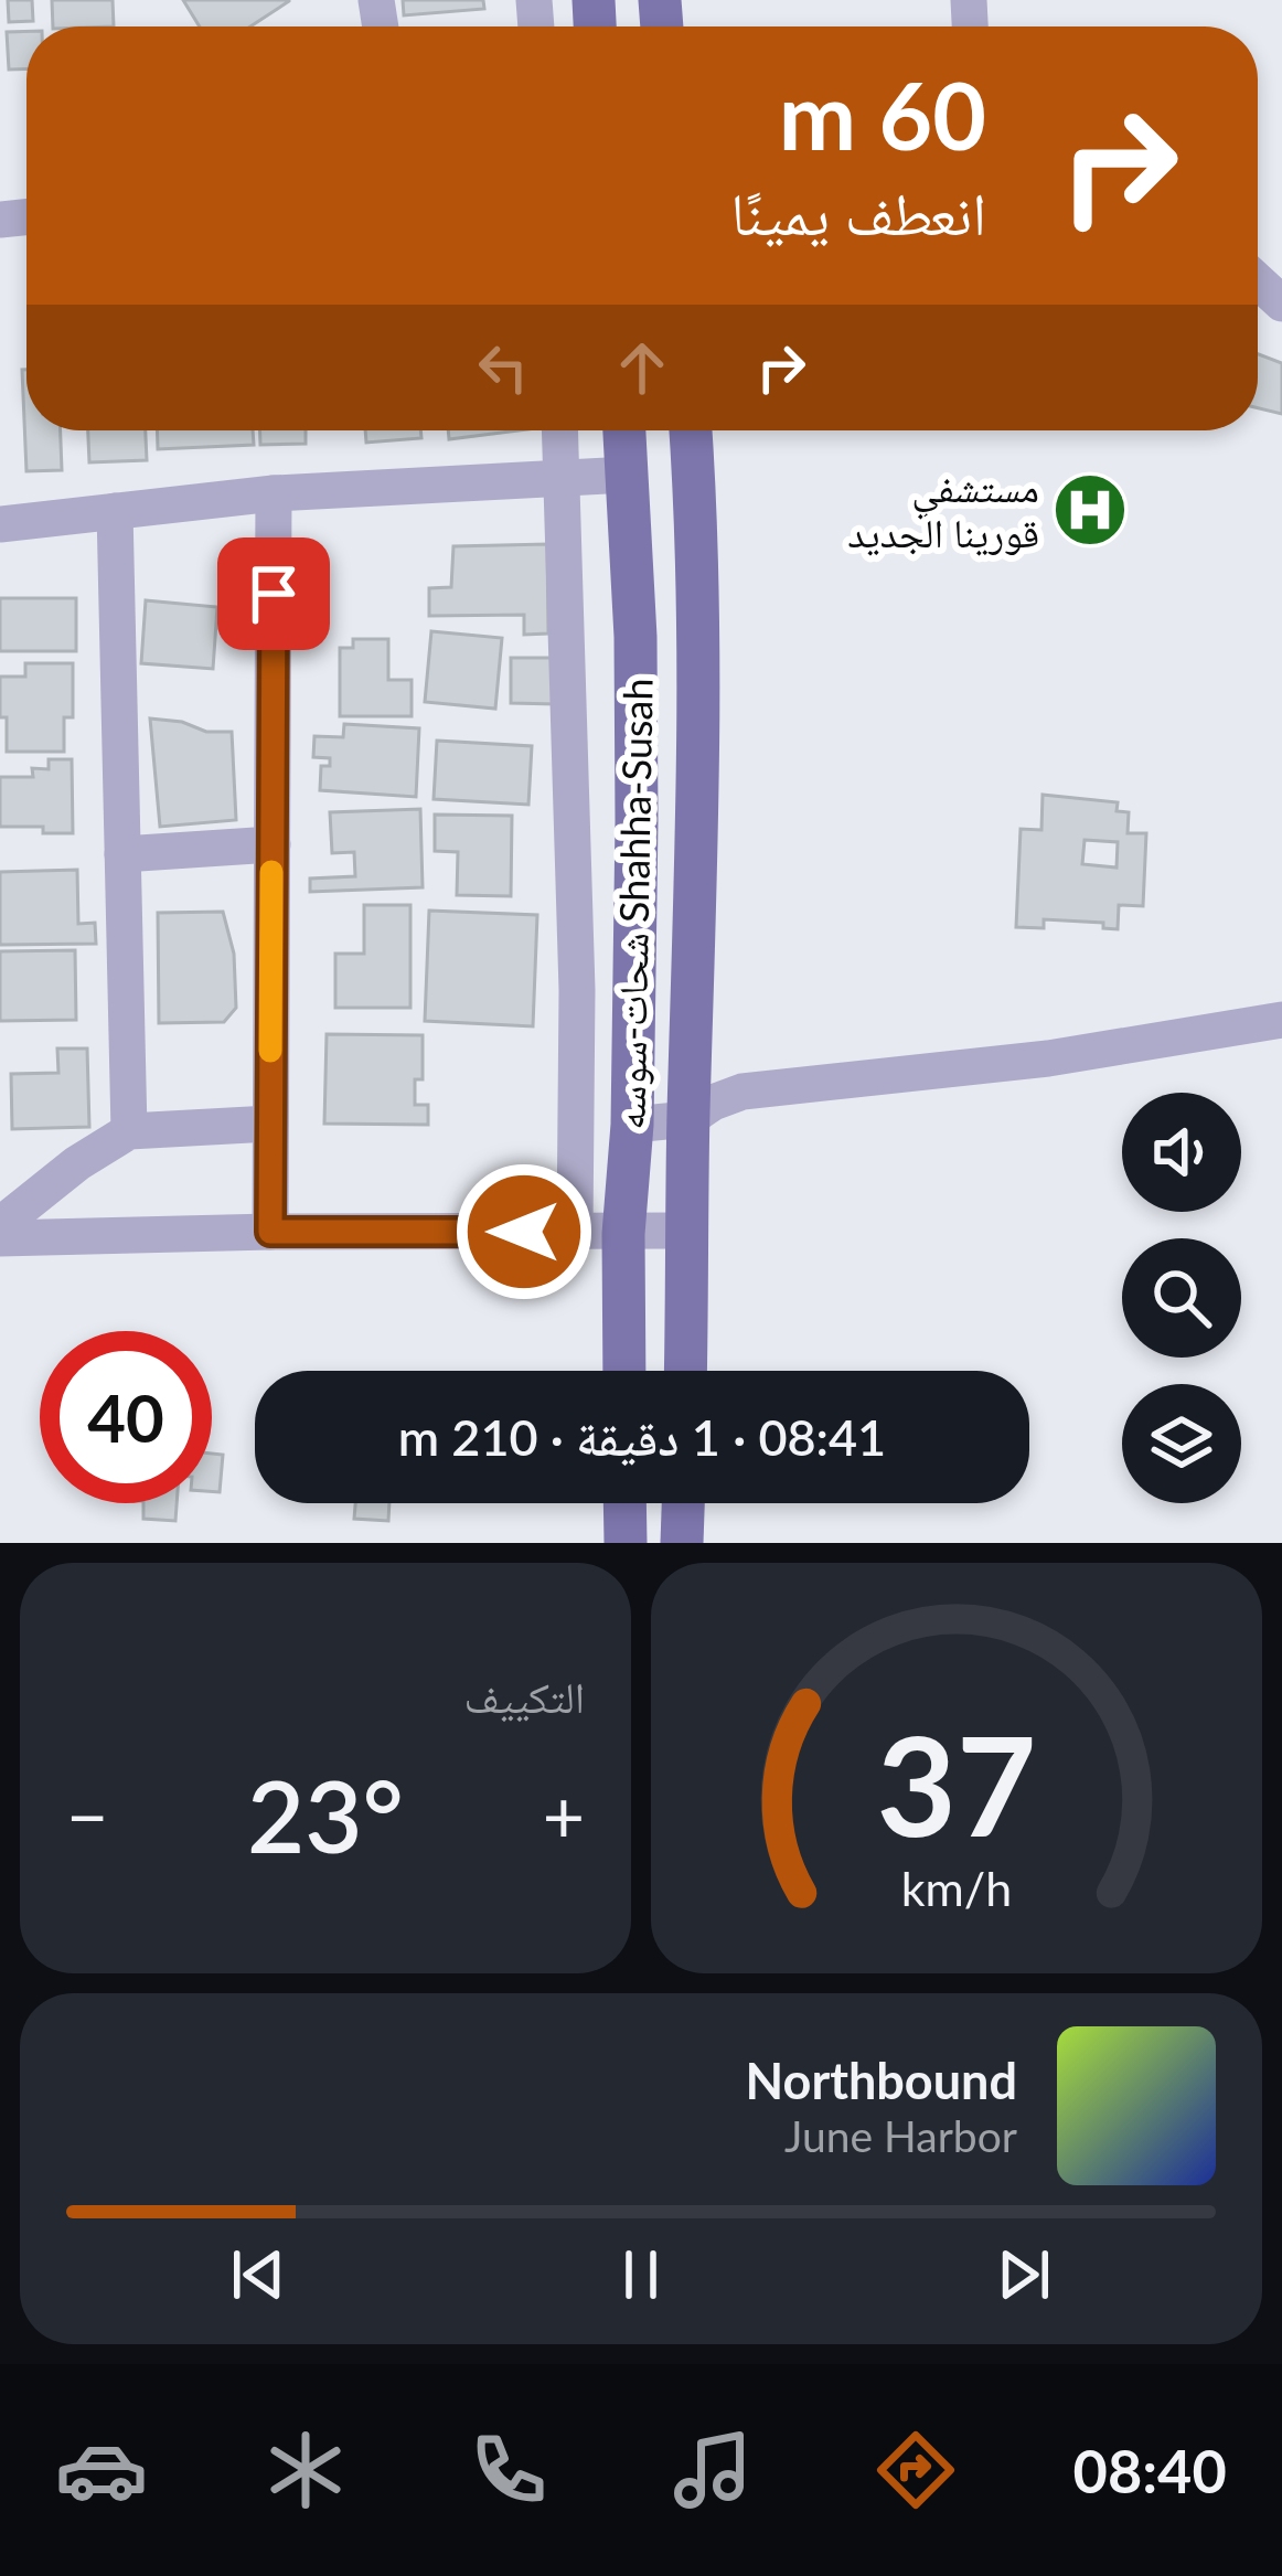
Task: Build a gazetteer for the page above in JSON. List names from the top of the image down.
{
  "streets": {
    "main road": ["شحات-سوسه Shahha-Susah"]
  },
  "places": {
    "hospital": ["مستشفي قورينا الجديد"]
  },
  "page": {
    "turn": ["60 m", "انعطف يمينًا"],
    "limit": "40",
    "trip": "08:41 · 1 دقيقة · 210 m",
    "tile": "التكييف",
    "heat": ["−", "23°", "+"],
    "song": ["Northbound", "June Harbor"],
    "tabs": "08:40",
    "gauge": ["37", "km/h"]
  }
}
